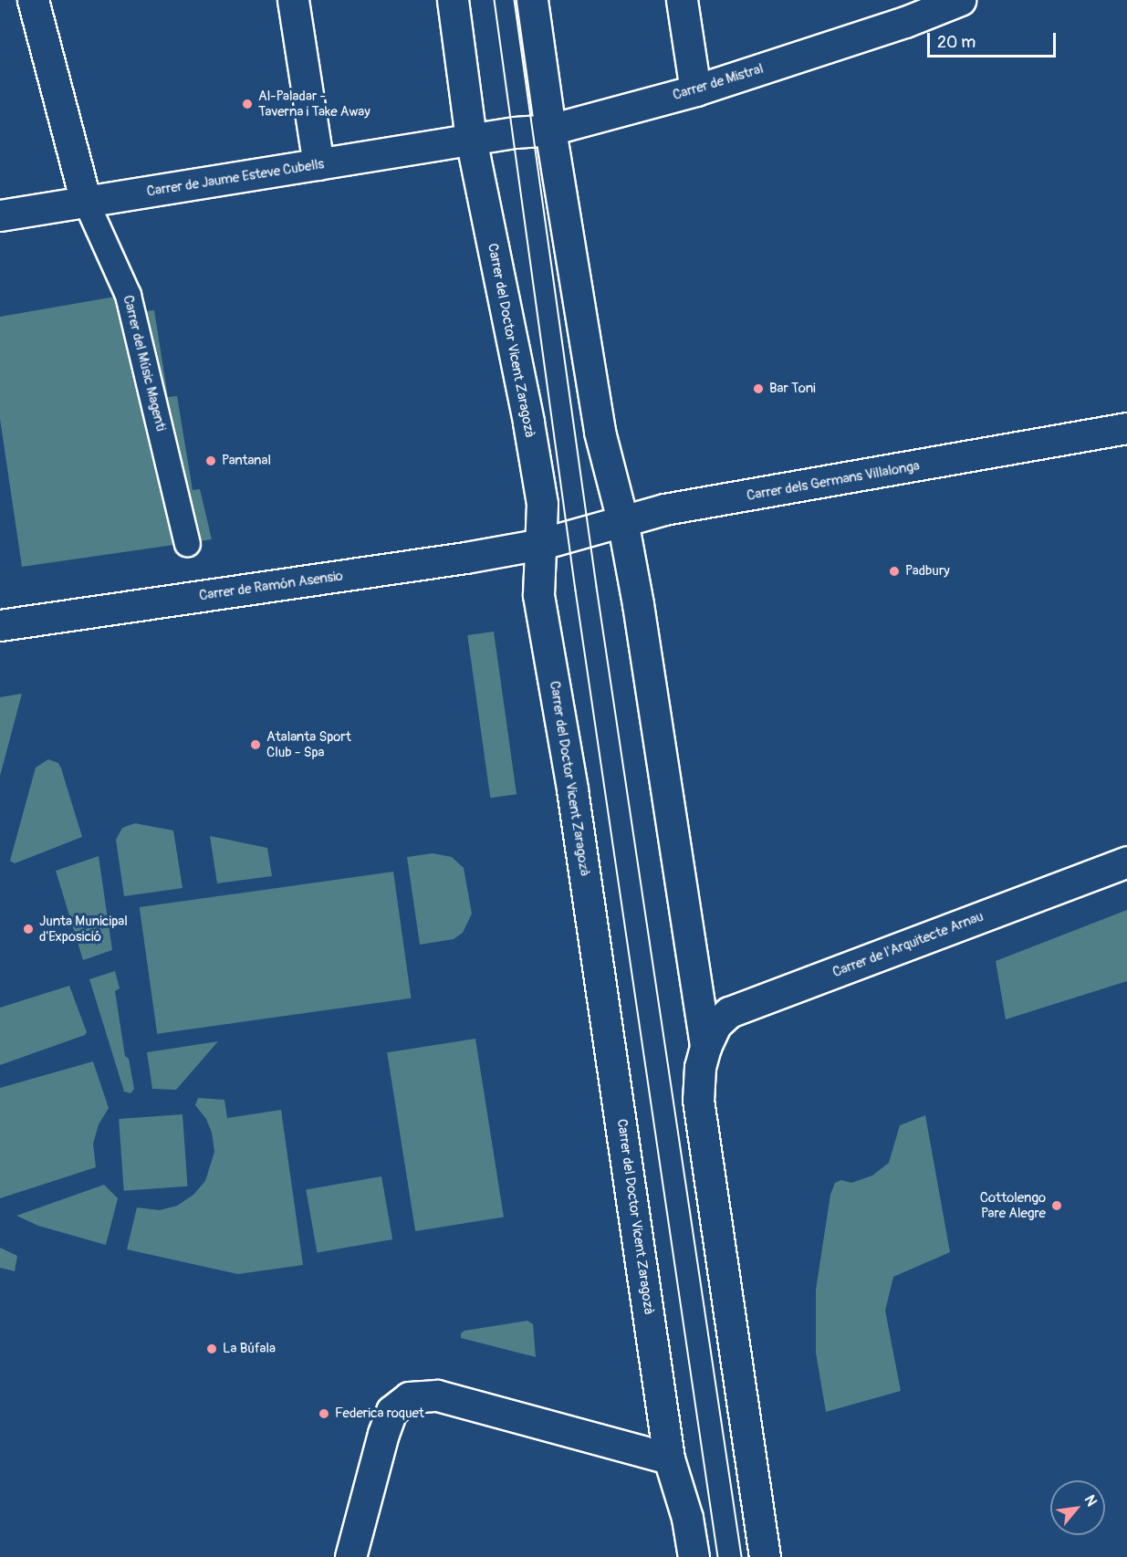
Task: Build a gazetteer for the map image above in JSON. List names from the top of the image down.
{
  "streets": {
    "street": [
      "Carrer de Mistral",
      "Carrer de Jaume Esteve Cubells",
      "Carrer del Doctor Vicent Zaragozà",
      "Carrer del Músic Magenti",
      "Carrer dels Germans Villalonga",
      "Carrer de Ramón Asensio",
      "Carrer de l'Arquitecte Arnau"
    ]
  },
  "crossings": [
    ["Carrer de Mistral", "Carrer de Jaume Esteve Cubells"],
    ["Carrer de Mistral", "Carrer del Doctor Vicent Zaragozà"],
    ["Carrer de Jaume Esteve Cubells", "Carrer del Doctor Vicent Zaragozà"],
    ["Carrer de Jaume Esteve Cubells", "Carrer del Músic Magenti"],
    ["Carrer del Doctor Vicent Zaragozà", "Carrer dels Germans Villalonga"],
    ["Carrer del Doctor Vicent Zaragozà", "Carrer de Ramón Asensio"],
    ["Carrer dels Germans Villalonga", "Carrer de Ramón Asensio"]
  ],
  "places": [
    "Al-Paladar - Taverna i Take Away",
    "Bar Toni",
    "Pantanal",
    "Padbury",
    "Atalanta Sport Club - Spa",
    "Junta Municipal d'Exposició",
    "Cottolengo Pare Alegre",
    "La Búfala",
    "Federica roquet"
  ],
  "scale_bar": "20 m",
  "north": "top right"
}
